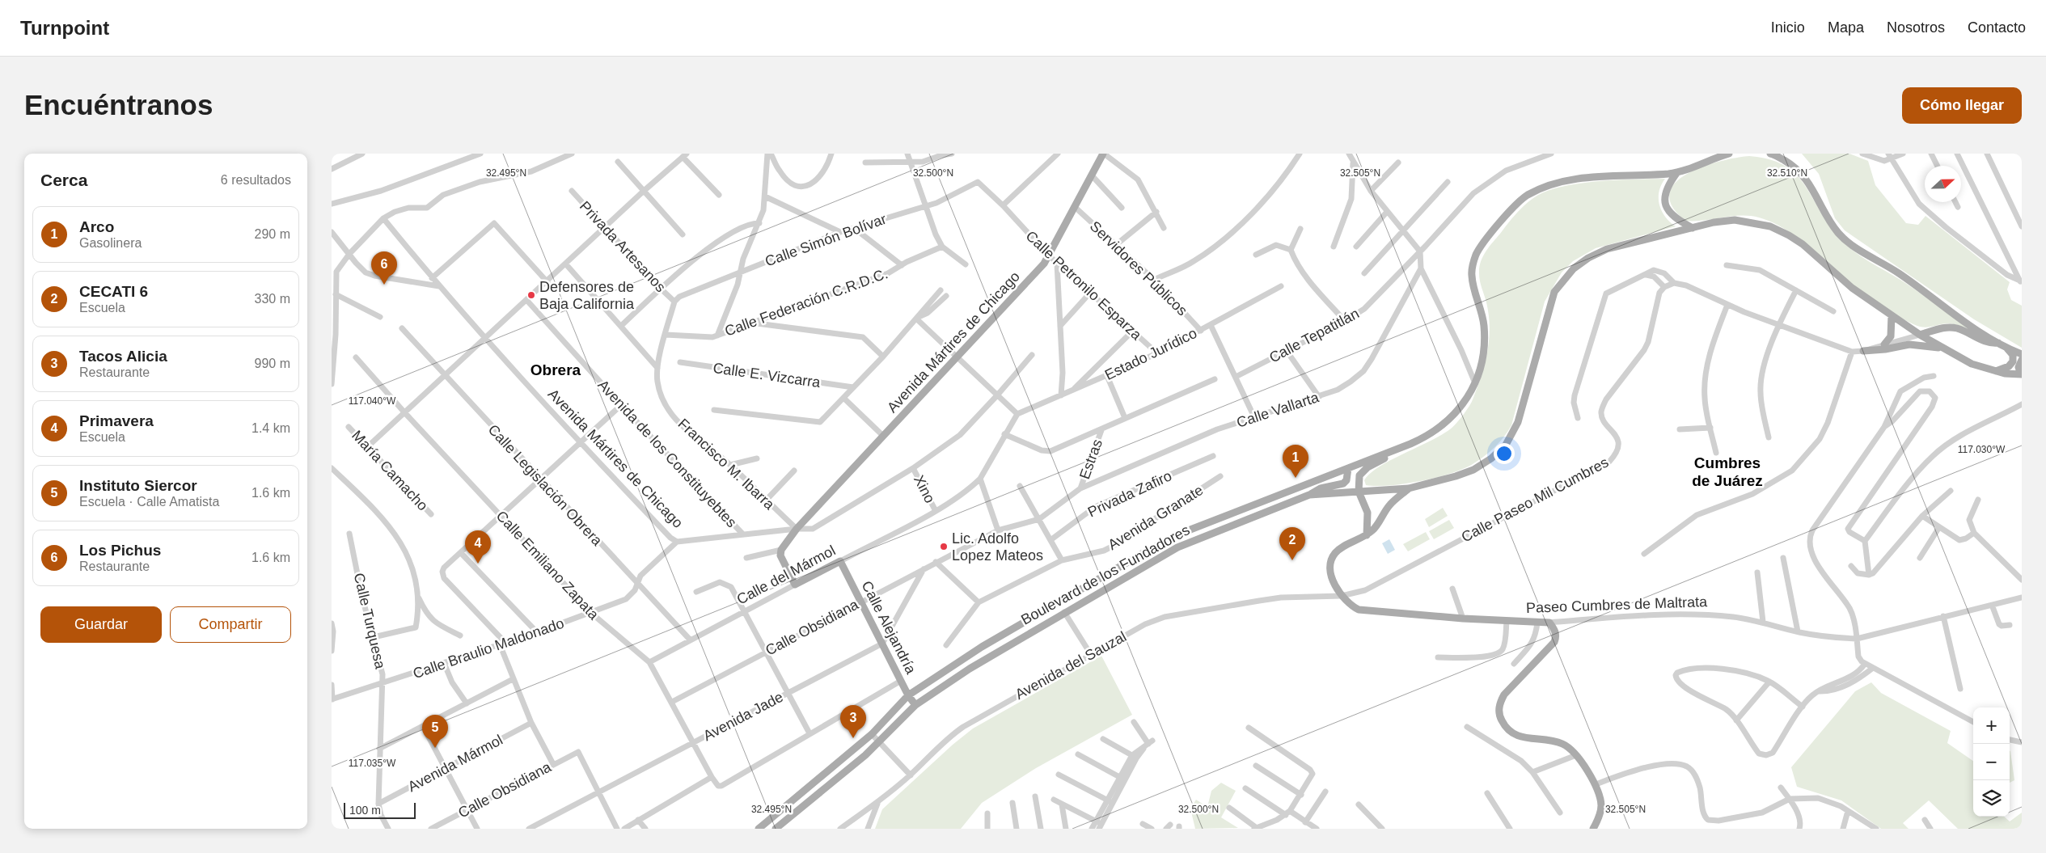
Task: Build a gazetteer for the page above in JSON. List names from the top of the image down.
{
  "streets": {
    "main road": [
      "Avenida Mártires de Chicago",
      "Calle del Mármol",
      "Boulevard de los Fundadores",
      "Paseo Cumbres de Maltrata",
      "Calle Alejandría"
    ],
    "street": [
      "Calle Simón Bolívar",
      "Privada Artesanos",
      "Servidores Públicos",
      "Calle Petronilo Esparza",
      "Calle Federación C.R.D.C.",
      "Calle Tepatitlán",
      "Estado Jurídico",
      "Calle E. Vizcarra",
      "Calle Vallarta",
      "Avenida de los Constituyebtes",
      "Estras",
      "Francisco M. Ibarra",
      "María Camacho",
      "Calle Legislación Obrera",
      "Xino",
      "Privada Zafiro",
      "Calle Paseo Mil Cumbres",
      "Avenida Granate",
      "Calle Emiliano Zapata",
      "Calle Turquesa",
      "Calle Obsidiana",
      "Calle Braulio Maldonado",
      "Avenida del Sauzal",
      "Avenida Jade",
      "Avenida Mármol"
    ]
  },
  "crossings": [
    ["Calle Simón Bolívar", "Privada Artesanos"],
    ["Calle Simón Bolívar", "Calle Petronilo Esparza"],
    ["Calle Simón Bolívar", "Francisco M. Ibarra"],
    ["Privada Artesanos", "Francisco M. Ibarra"],
    ["Servidores Públicos", "Avenida Mártires de Chicago"],
    ["Servidores Públicos", "Estado Jurídico"],
    ["Calle Petronilo Esparza", "Avenida Mártires de Chicago"],
    ["Calle Petronilo Esparza", "Estado Jurídico"],
    ["Calle Federación C.R.D.C.", "Francisco M. Ibarra"],
    ["Avenida Mártires de Chicago", "Avenida de los Constituyebtes"],
    ["Avenida Mártires de Chicago", "Francisco M. Ibarra"],
    ["Avenida Mártires de Chicago", "Calle Braulio Maldonado"],
    ["Calle Vallarta", "Estras"],
    ["Calle Vallarta", "Calle Obsidiana"],
    ["Estras", "Calle Obsidiana"],
    ["Calle Legislación Obrera", "Calle del Mármol"],
    ["Calle Legislación Obrera", "Calle Braulio Maldonado"],
    ["Xino", "Calle del Mármol"],
    ["Calle Paseo Mil Cumbres", "Paseo Cumbres de Maltrata"],
    ["Calle Paseo Mil Cumbres", "Avenida del Sauzal"],
    ["Calle Emiliano Zapata", "Calle del Mármol"],
    ["Calle Emiliano Zapata", "Calle Obsidiana"],
    ["Calle Emiliano Zapata", "Calle Braulio Maldonado"],
    ["Calle Emiliano Zapata", "Avenida Jade"],
    ["Calle del Mármol", "Calle Alejandría"],
    ["Boulevard de los Fundadores", "Paseo Cumbres de Maltrata"],
    ["Boulevard de los Fundadores", "Calle Alejandría"],
    ["Paseo Cumbres de Maltrata", "Avenida del Sauzal"],
    ["Calle Turquesa", "Calle Braulio Maldonado"],
    ["Calle Turquesa", "Avenida Mármol"],
    ["Calle Obsidiana", "Calle Alejandría"],
    ["Calle Obsidiana", "Avenida Jade"],
    ["Calle Alejandría", "Avenida Jade"]
  ],
  "districts": ["Obrera", "Cumbres de Juárez"],
  "places": ["Defensores de Baja California", "Lic. Adolfo Lopez Mateos"],
  "scale_bar": "100 m",
  "north": "right",
  "page": {
    "header": "Turnpoint",
    "nav": [
      "Inicio",
      "Mapa",
      "Nosotros",
      "Contacto"
    ],
    "buttons": [
      "Cómo llegar",
      ["Guardar", "Compartir"]
    ],
    "title": "Encuéntranos",
    "heading": ["Cerca", "6 resultados"],
    "list": [
      {
        "mark": "1",
        "name": "Arco",
        "note": "Gasolinera",
        "value": "290 m"
      },
      {
        "mark": "2",
        "name": "CECATI 6",
        "note": "Escuela",
        "value": "330 m"
      },
      {
        "mark": "3",
        "name": "Tacos Alicia",
        "note": "Restaurante",
        "value": "990 m"
      },
      {
        "mark": "4",
        "name": "Primavera",
        "note": "Escuela",
        "value": "1.4 km"
      },
      {
        "mark": "5",
        "name": "Instituto Siercor",
        "note": "Escuela · Calle Amatista",
        "value": "1.6 km"
      },
      {
        "mark": "6",
        "name": "Los Pichus",
        "note": "Restaurante",
        "value": "1.6 km"
      }
    ],
    "pins": [
      "6",
      "1",
      "2",
      "4",
      "3",
      "5"
    ],
    "map_buttons": ["+", "−"],
    "scale": "100 m"
  },
  "coordinates": [
    "32.495°N",
    "32.500°N",
    "32.505°N",
    "32.510°N",
    "117.040°W",
    "117.030°W",
    "117.035°W"
  ]
}
